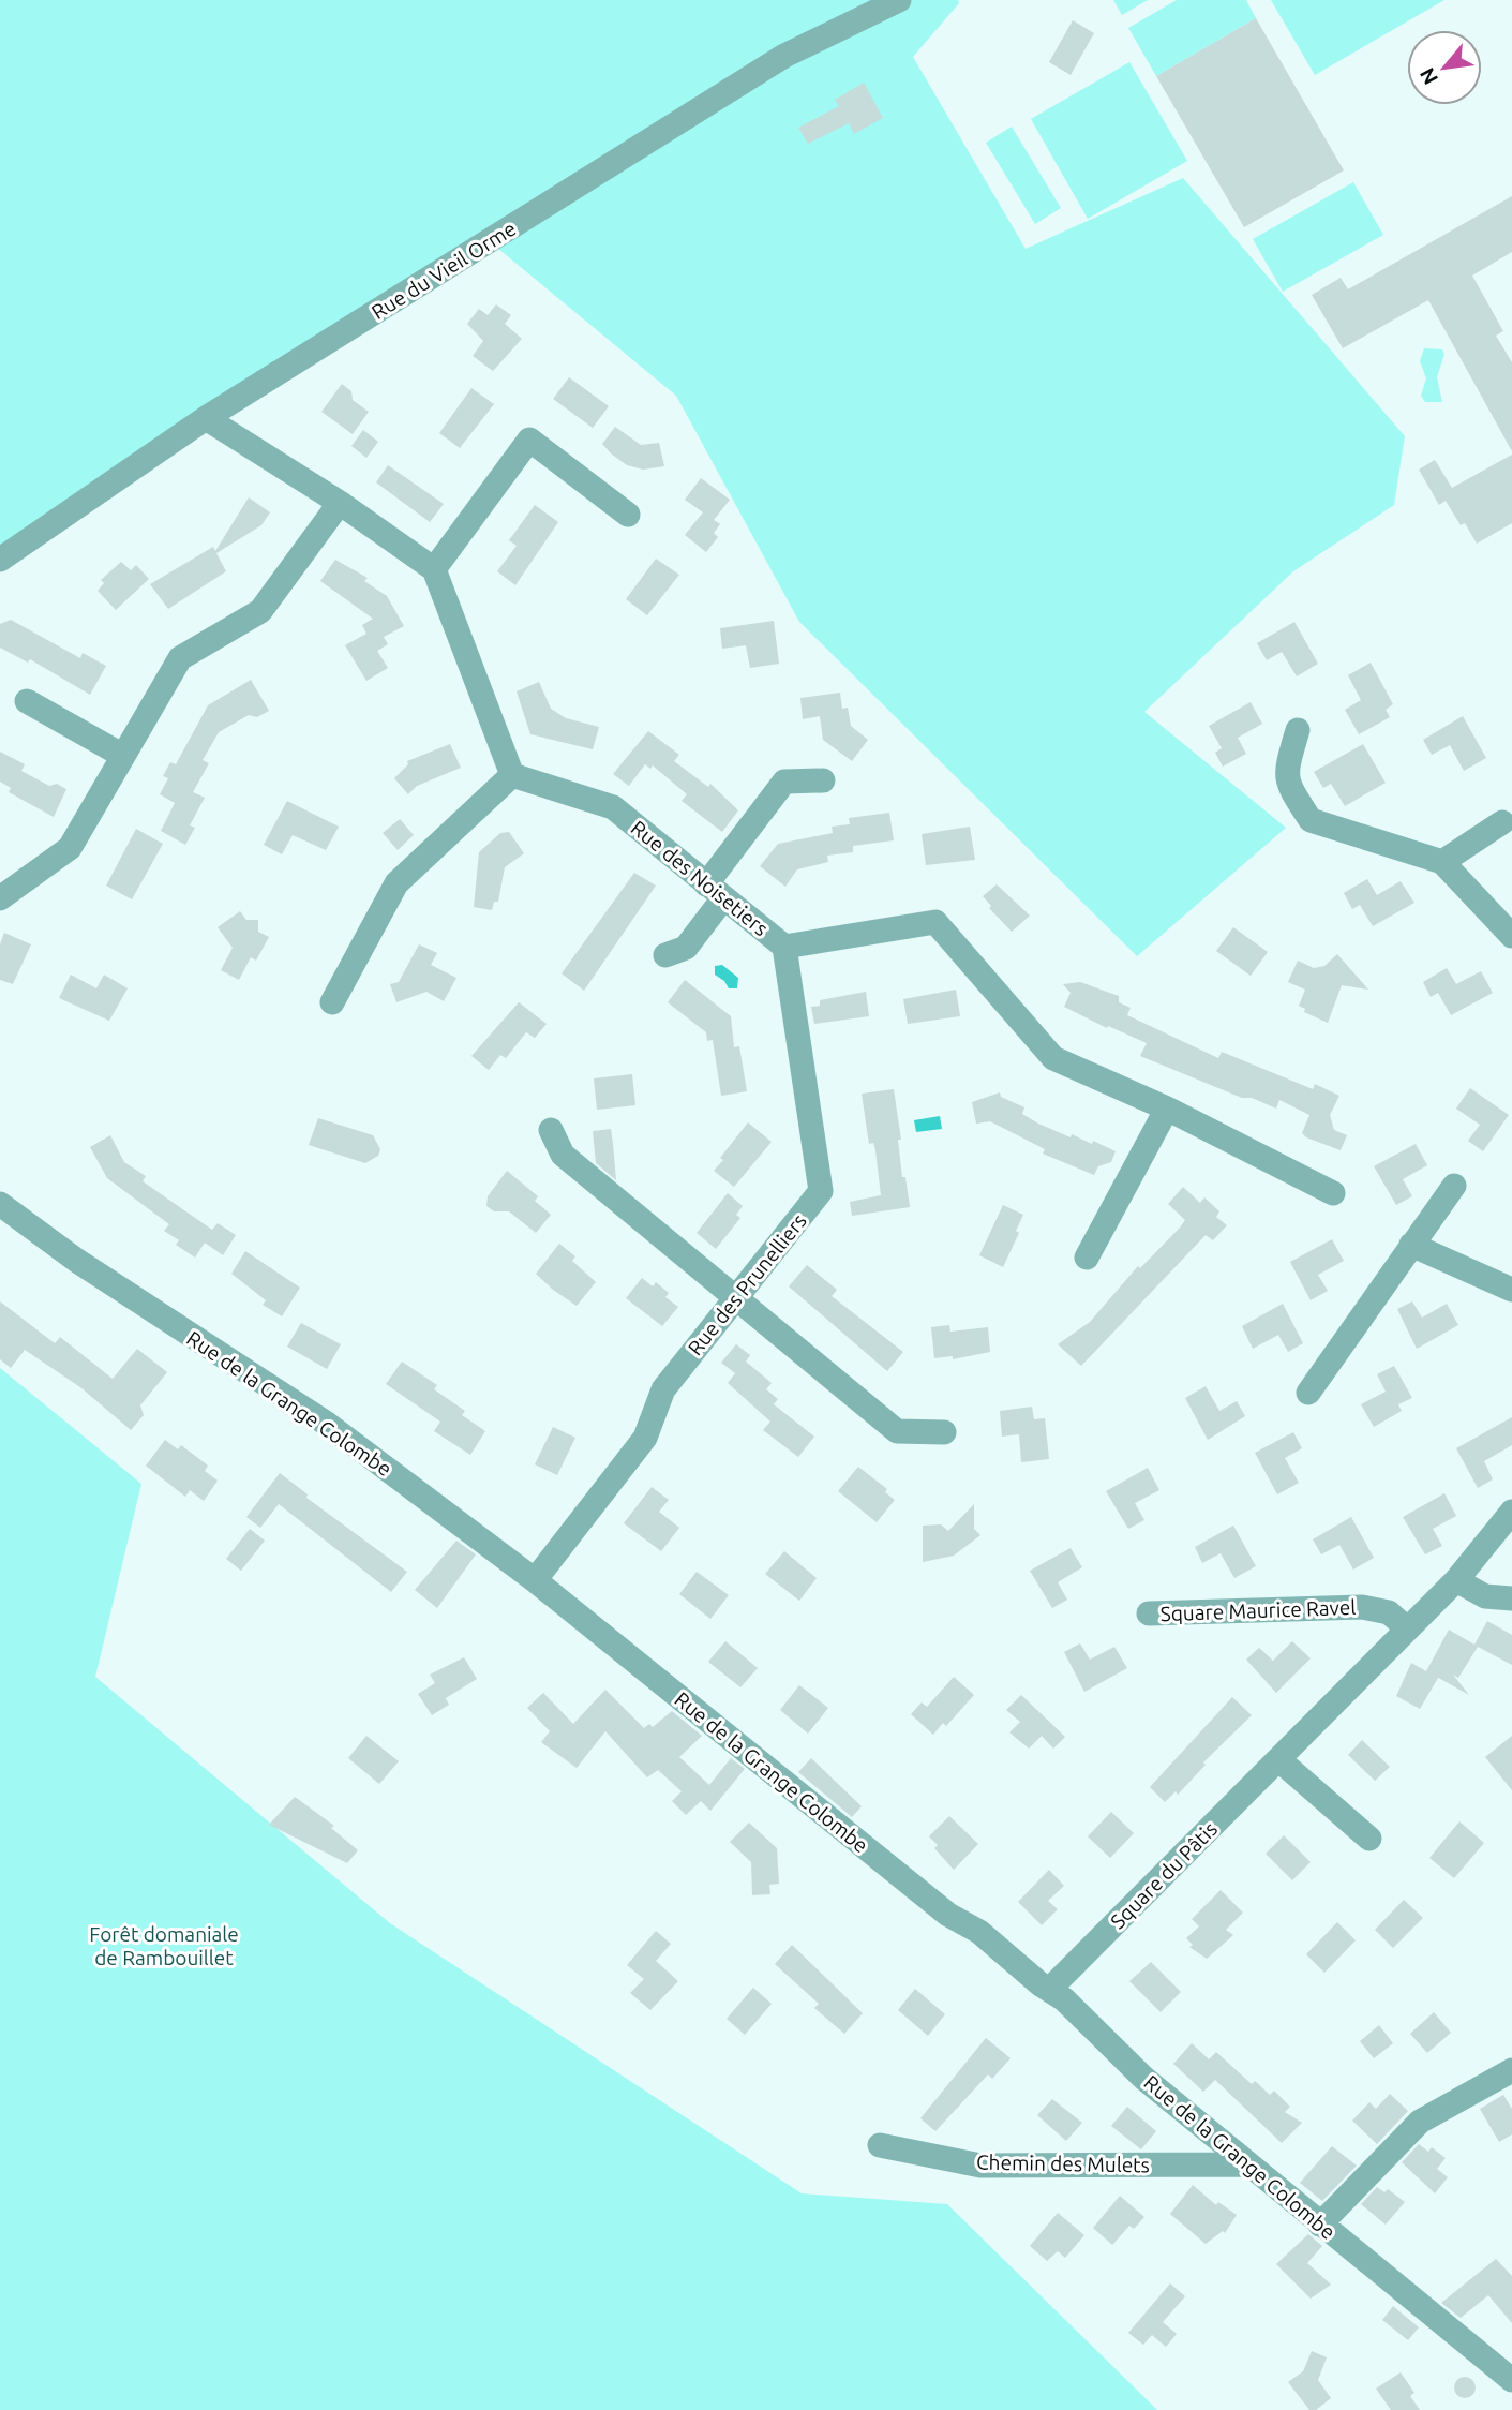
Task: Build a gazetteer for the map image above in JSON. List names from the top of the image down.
{
  "streets": {
    "street": [
      "Rue du Vieil Orme",
      "Rue des Noisetiers",
      "Rue des Prunelliers",
      "Rue de la Grange Colombe",
      "Square Maurice Ravel",
      "Square du Pâtis",
      "Chemin des Mulets"
    ]
  },
  "crossings": [
    ["Rue des Noisetiers", "Rue des Prunelliers"],
    ["Rue des Prunelliers", "Rue de la Grange Colombe"],
    ["Rue de la Grange Colombe", "Square du Pâtis"],
    ["Rue de la Grange Colombe", "Chemin des Mulets"],
    ["Square Maurice Ravel", "Square du Pâtis"]
  ],
  "parks": ["Forêt domaniale de Rambouillet"],
  "north": "bottom left"
}
